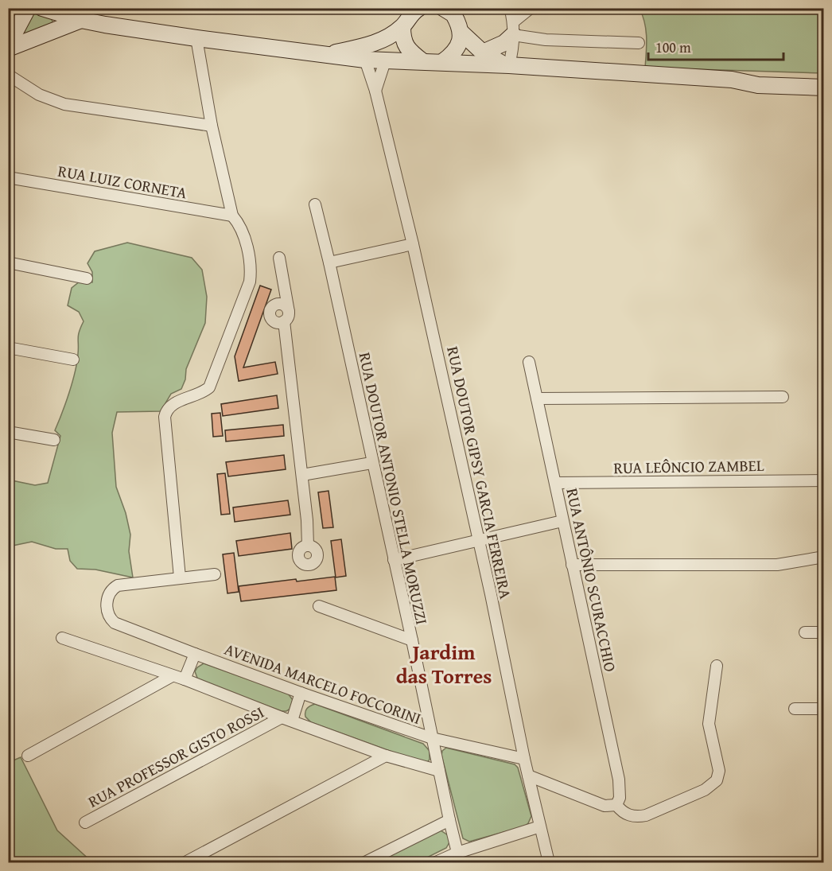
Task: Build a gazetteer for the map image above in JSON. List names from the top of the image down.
{
  "streets": {
    "street": [
      "RUA LUIZ CORNETA",
      "RUA LEÔNCIO ZAMBEL",
      "RUA DOUTOR GIPSY GARCIA FERREIRA",
      "RUA DOUTOR ANTONIO STELLA MORUZZI",
      "RUA ANTÔNIO SCURACCHIO",
      "AVENIDA MARCELO FOCCORINI",
      "RUA PROFESSOR GISTO ROSSI"
    ]
  },
  "crossings": [
    ["RUA LEÔNCIO ZAMBEL", "RUA ANTÔNIO SCURACCHIO"],
    ["RUA DOUTOR GIPSY GARCIA FERREIRA", "AVENIDA MARCELO FOCCORINI"],
    ["RUA DOUTOR ANTONIO STELLA MORUZZI", "AVENIDA MARCELO FOCCORINI"]
  ],
  "districts": ["Jardim das Torres"],
  "scale_bar": "100 m"
}
